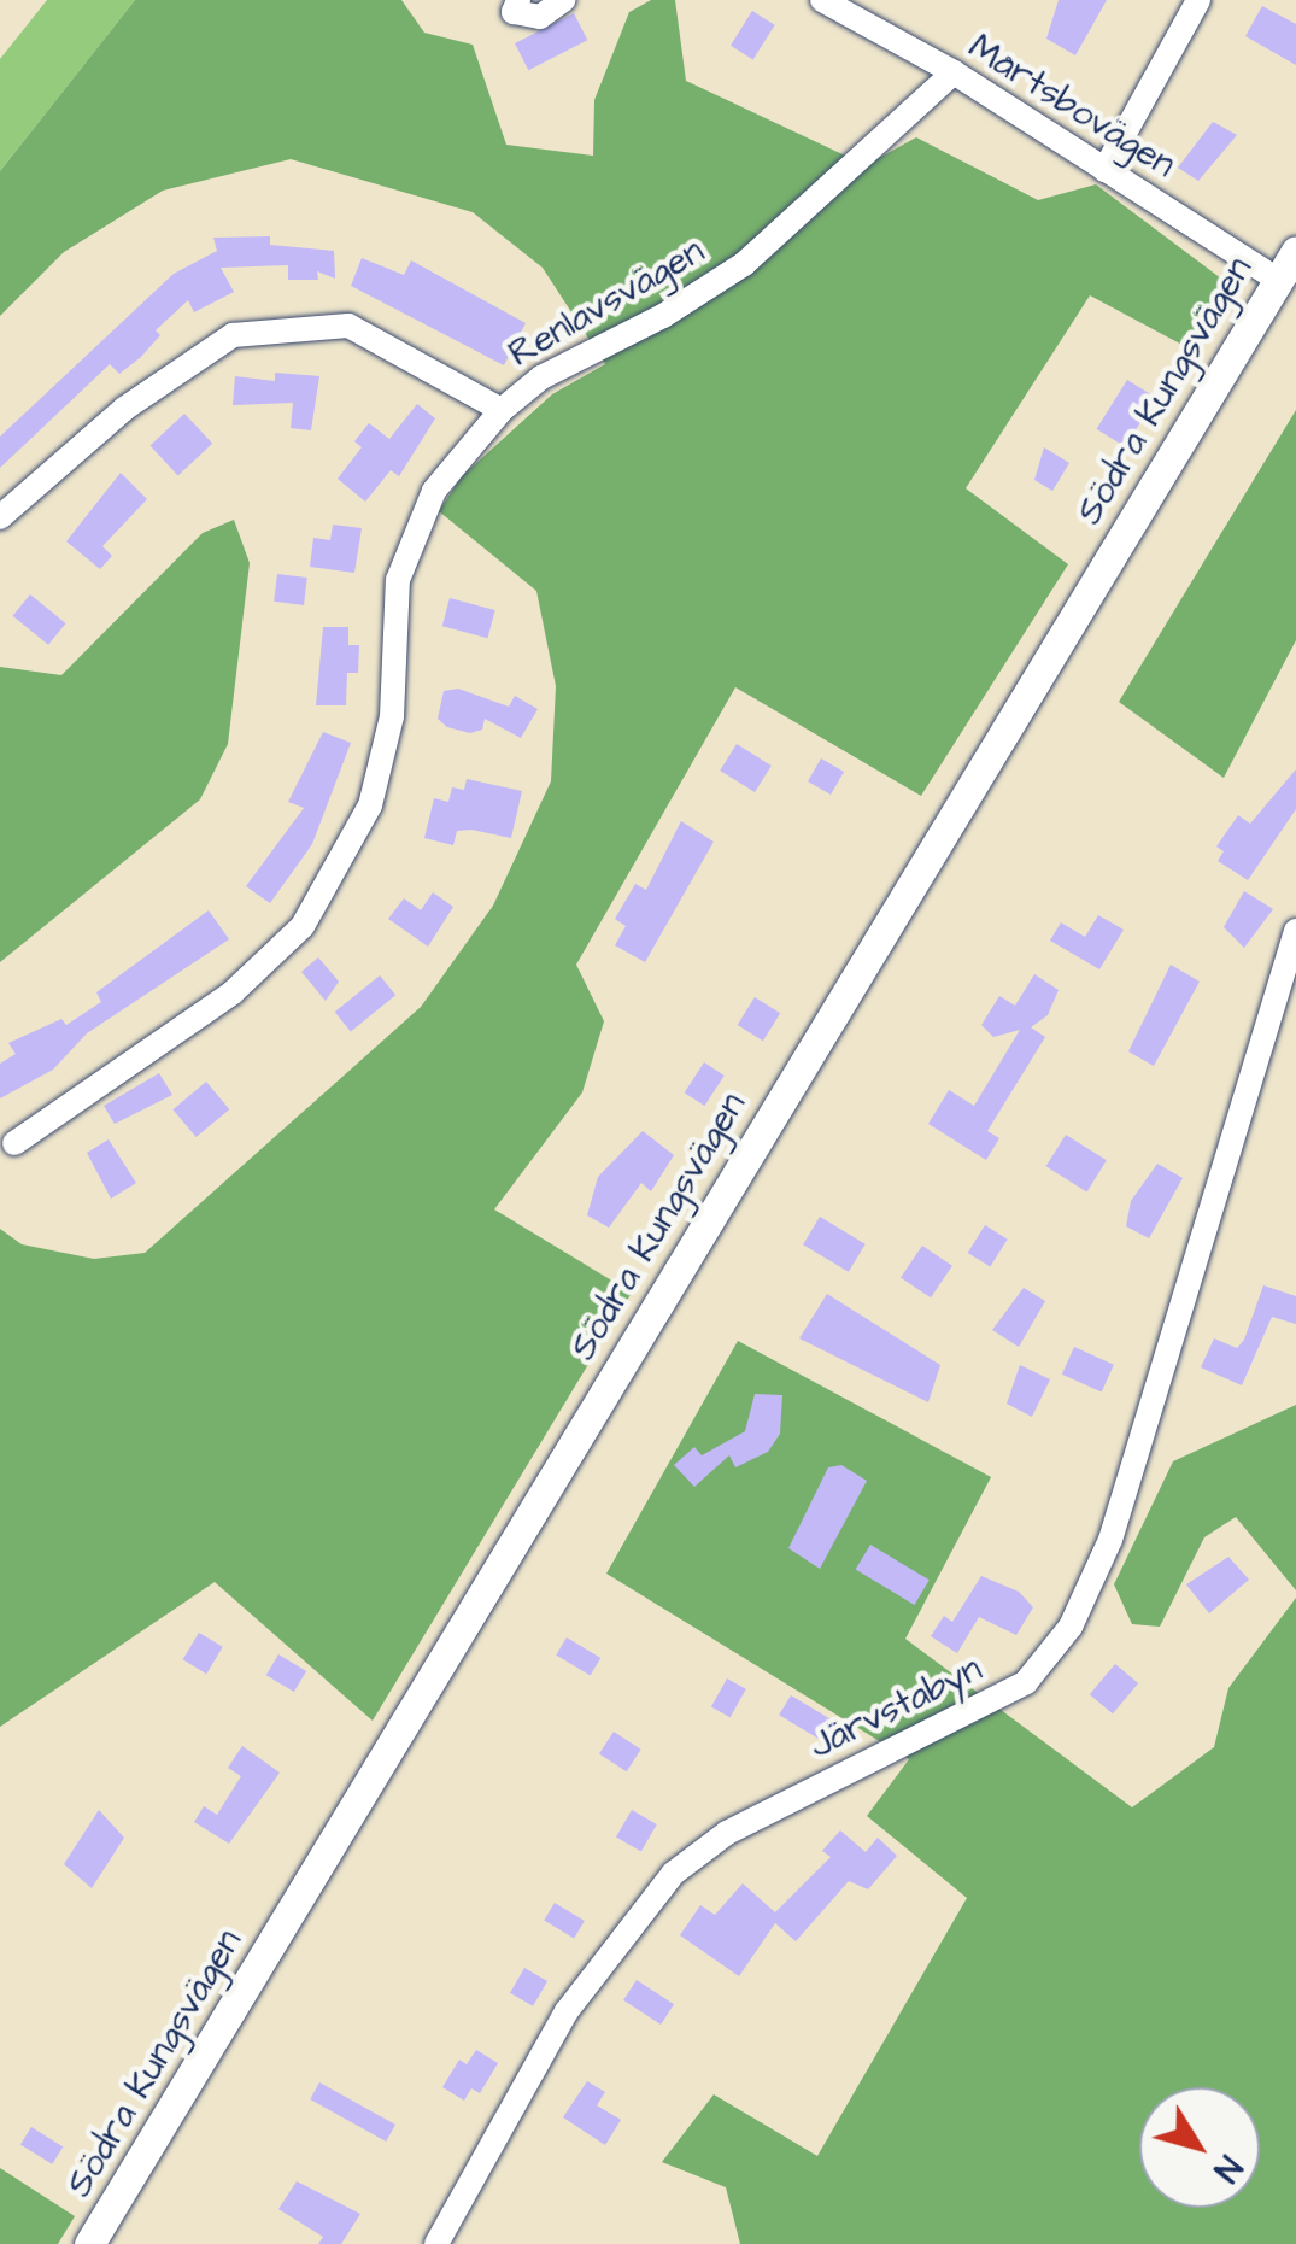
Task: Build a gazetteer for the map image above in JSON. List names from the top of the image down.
{
  "streets": {
    "main road": ["Södra Kungsvägen"],
    "street": ["Mårtsbovägen", "Renlavsvägen", "Järvstabyn"]
  },
  "crossings": [
    ["Mårtsbovägen", "Renlavsvägen"],
    ["Mårtsbovägen", "Södra Kungsvägen"]
  ],
  "north": "bottom right"
}
